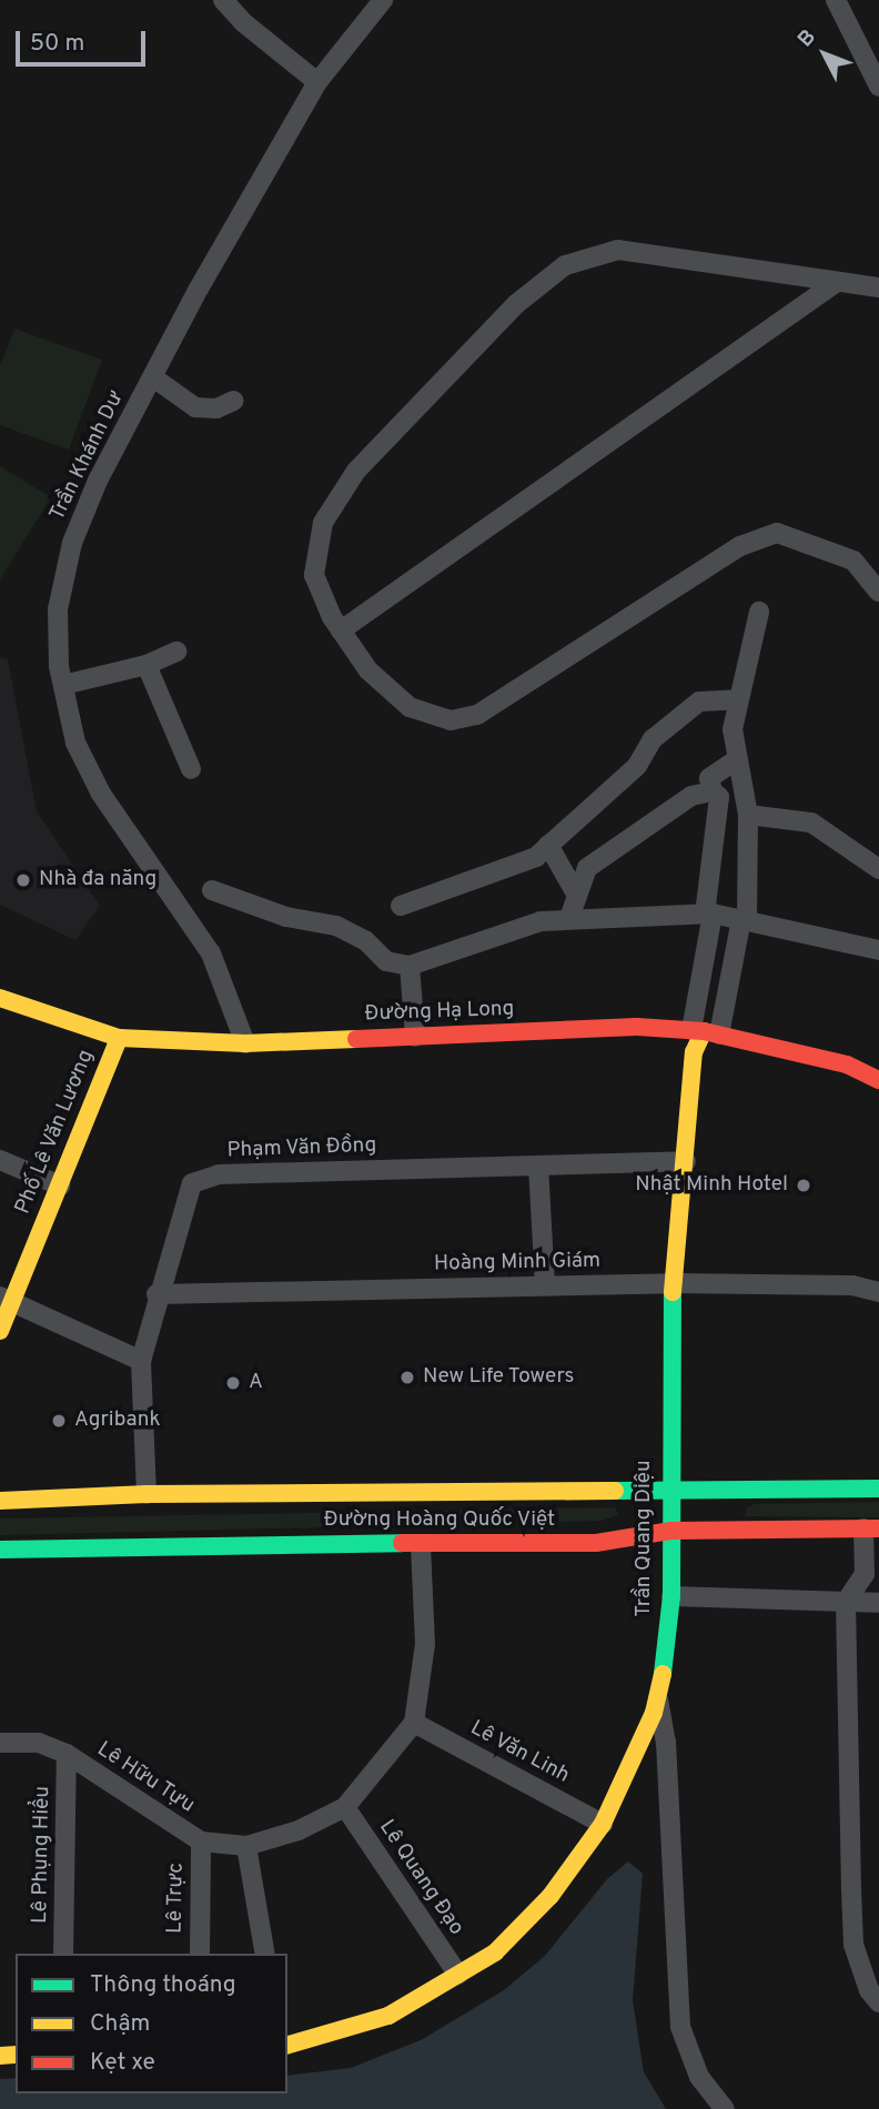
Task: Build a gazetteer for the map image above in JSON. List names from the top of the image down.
{
  "streets": {
    "main road": [
      "Đường Hạ Long",
      "Phố Lê Văn Lương",
      "Đường Hoàng Quốc Việt",
      "Trần Quang Diệu"
    ],
    "street": [
      "Trần Khánh Dư",
      "Phạm Văn Đồng",
      "Hoàng Minh Giám",
      "Lê Văn Linh",
      "Lê Hữu Tựu",
      "Lê Phụng Hiểu",
      "Lê Quang Đạo",
      "Lê Trực"
    ]
  },
  "crossings": [
    ["Trần Khánh Dư", "Đường Hạ Long"],
    ["Đường Hạ Long", "Phố Lê Văn Lương"],
    ["Đường Hạ Long", "Trần Quang Diệu"],
    ["Phạm Văn Đồng", "Hoàng Minh Giám"],
    ["Phạm Văn Đồng", "Đường Hoàng Quốc Việt"],
    ["Phạm Văn Đồng", "Trần Quang Diệu"],
    ["Hoàng Minh Giám", "Trần Quang Diệu"],
    ["Đường Hoàng Quốc Việt", "Trần Quang Diệu"],
    ["Trần Quang Diệu", "Lê Văn Linh"],
    ["Trần Quang Diệu", "Lê Quang Đạo"],
    ["Lê Văn Linh", "Lê Hữu Tựu"],
    ["Lê Hữu Tựu", "Lê Phụng Hiểu"],
    ["Lê Hữu Tựu", "Lê Quang Đạo"],
    ["Lê Hữu Tựu", "Lê Trực"]
  ],
  "places": [
    "Nhà đa năng",
    "Nhật Minh Hotel",
    "New Life Towers",
    "A",
    "Agribank"
  ],
  "legend": ["Thông thoáng", "Chậm", "Kẹt xe"],
  "scale_bar": "50 m",
  "north": "top left"
}
